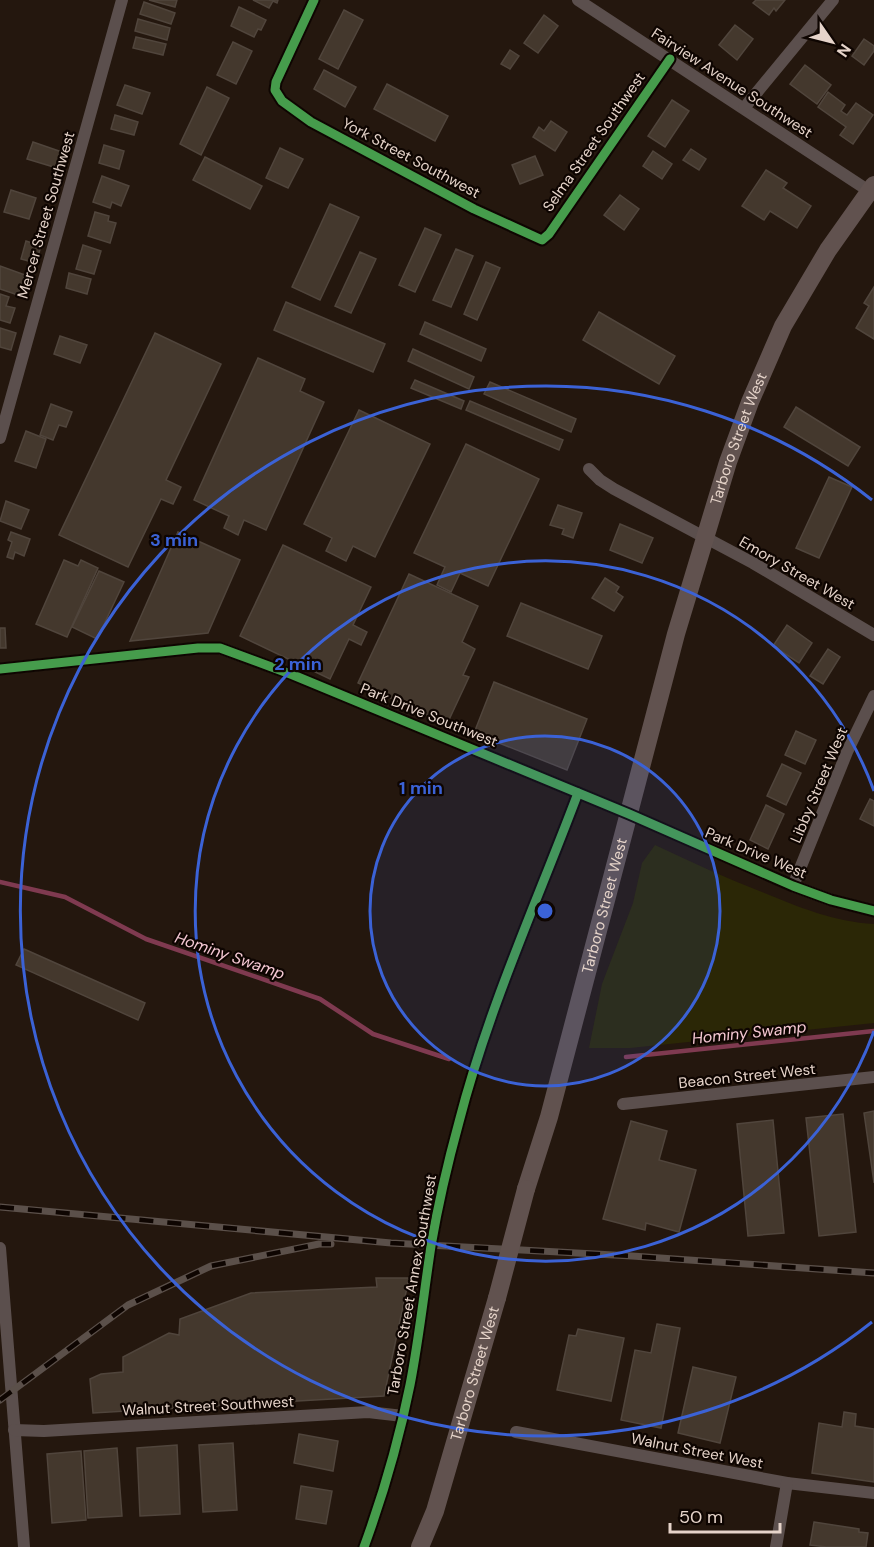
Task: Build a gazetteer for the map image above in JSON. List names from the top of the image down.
{
  "streets": {
    "main road": ["Tarboro Street West"],
    "street": [
      "Fairview Avenue Southwest",
      "Selma Street Southwest",
      "York Street Southwest",
      "Mercer Street Southwest",
      "Emory Street West",
      "Park Drive Southwest",
      "Libby Street West",
      "Park Drive West",
      "Beacon Street West",
      "Tarboro Street Annex Southwest",
      "Walnut Street Southwest",
      "Walnut Street West"
    ]
  },
  "crossings": [
    ["Fairview Avenue Southwest", "Selma Street Southwest"],
    ["Fairview Avenue Southwest", "Tarboro Street West"],
    ["Selma Street Southwest", "York Street Southwest"],
    ["Tarboro Street West", "Emory Street West"],
    ["Tarboro Street West", "Park Drive Southwest"],
    ["Tarboro Street West", "Park Drive West"],
    ["Park Drive Southwest", "Park Drive West"],
    ["Park Drive Southwest", "Tarboro Street Annex Southwest"],
    ["Libby Street West", "Park Drive West"],
    ["Tarboro Street Annex Southwest", "Walnut Street Southwest"]
  ],
  "water": ["Hominy Swamp"],
  "scale_bar": "50 m",
  "north": "bottom right",
  "rings": ["3 min", "2 min", "1 min"]
}
